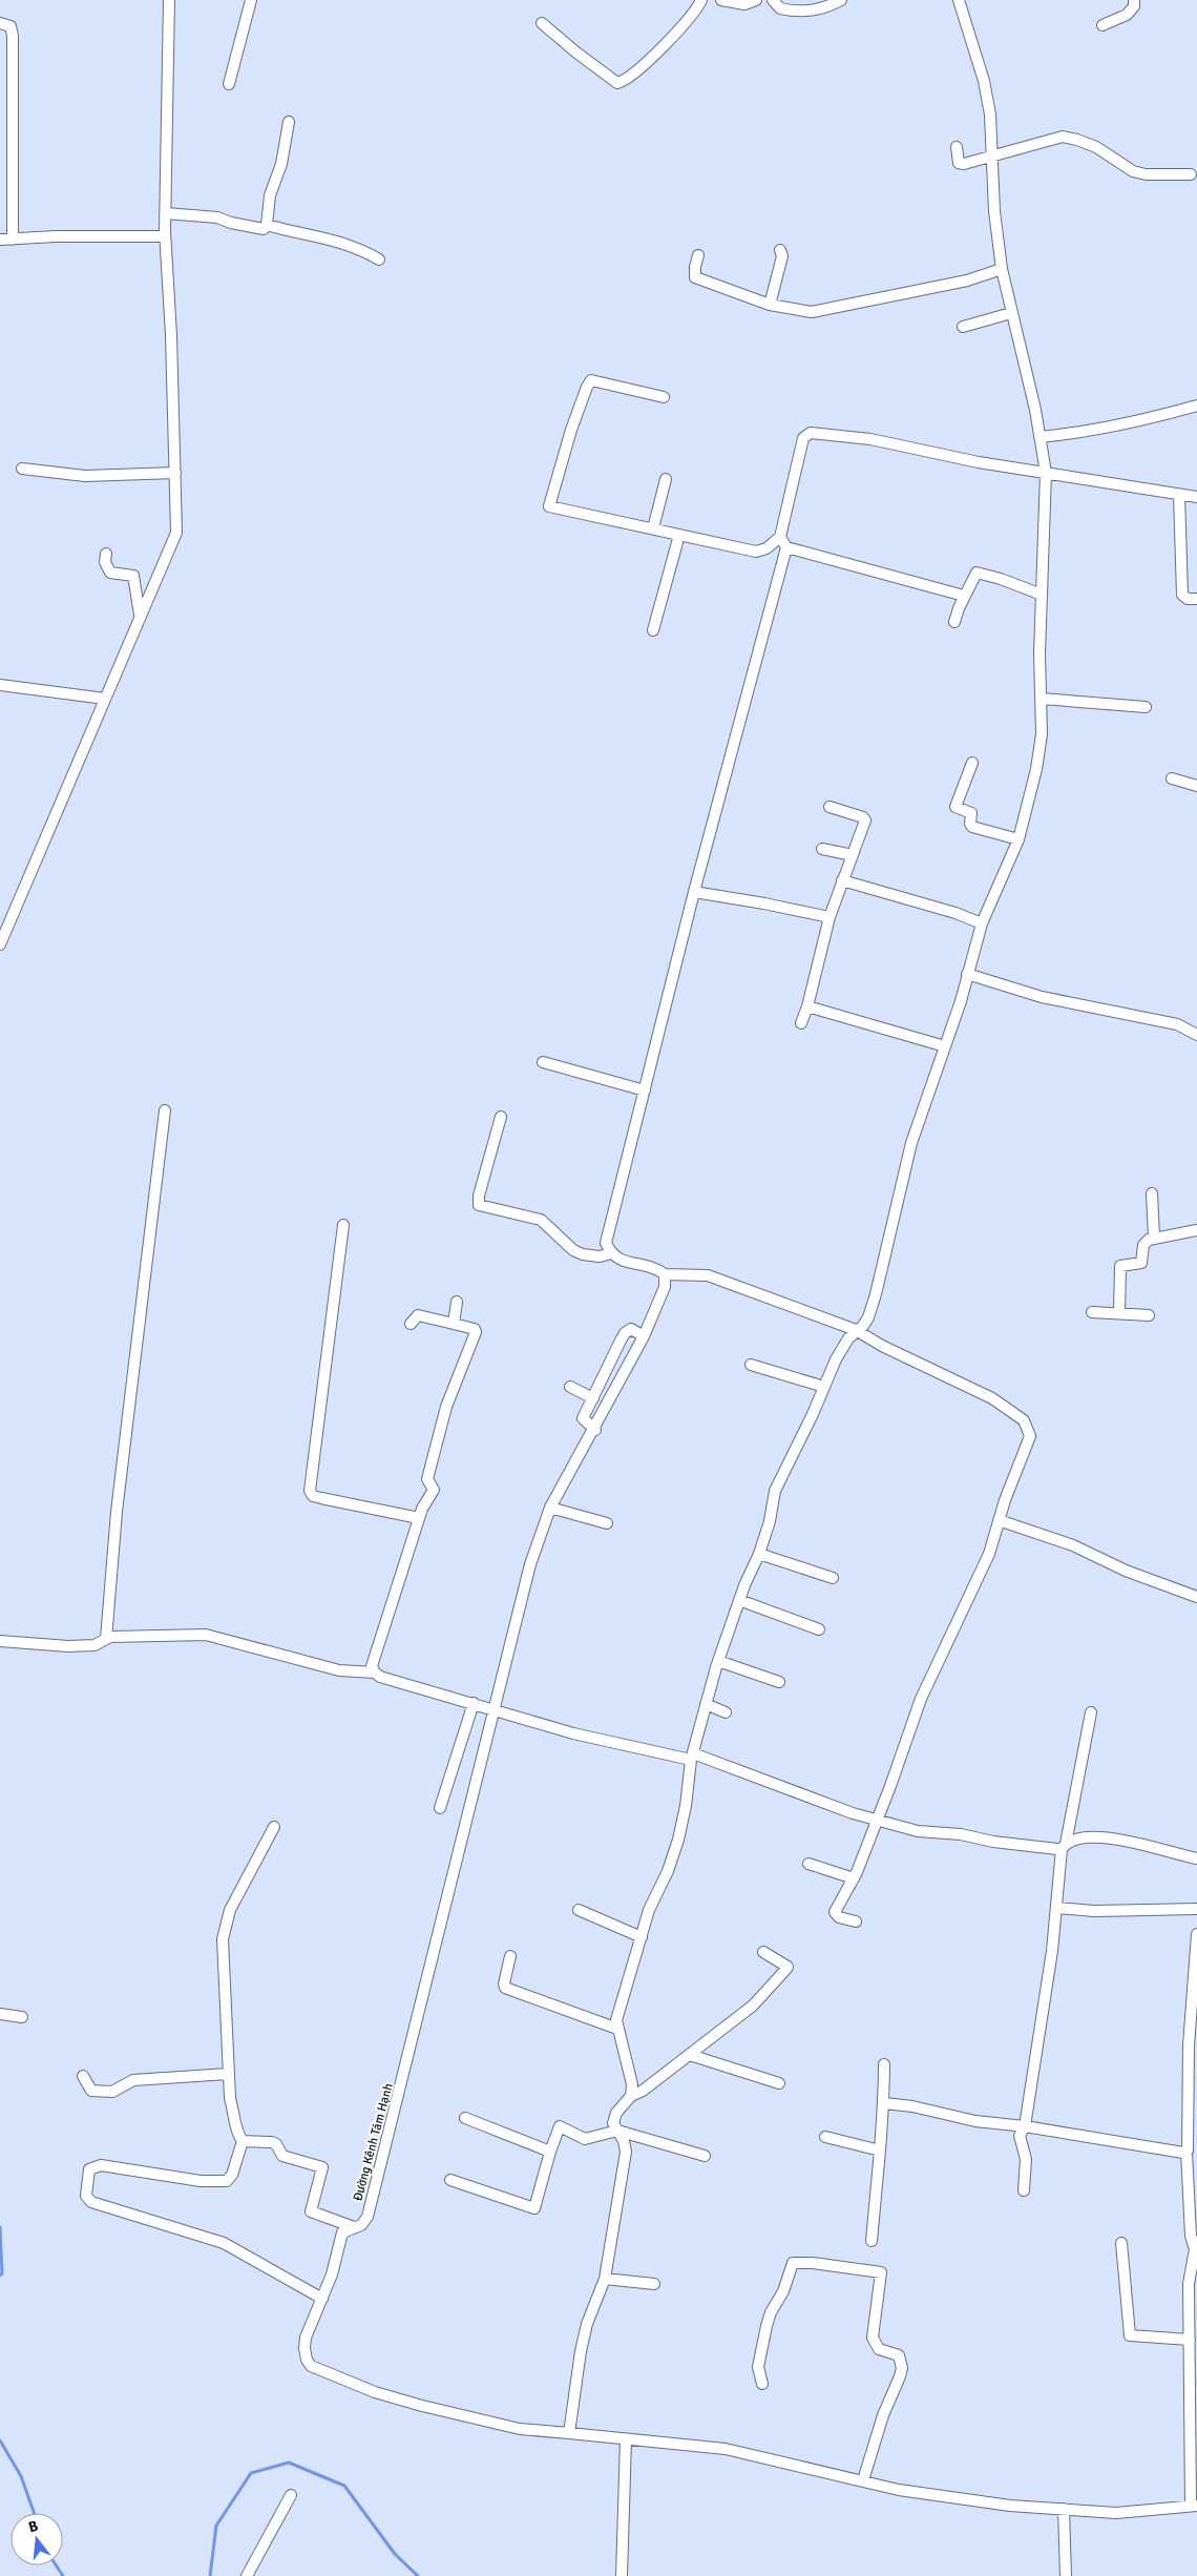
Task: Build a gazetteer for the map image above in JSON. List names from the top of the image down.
{
  "streets": {
    "street": ["Đường Kênh Tám Hạnh"]
  },
  "north": "top"
}
